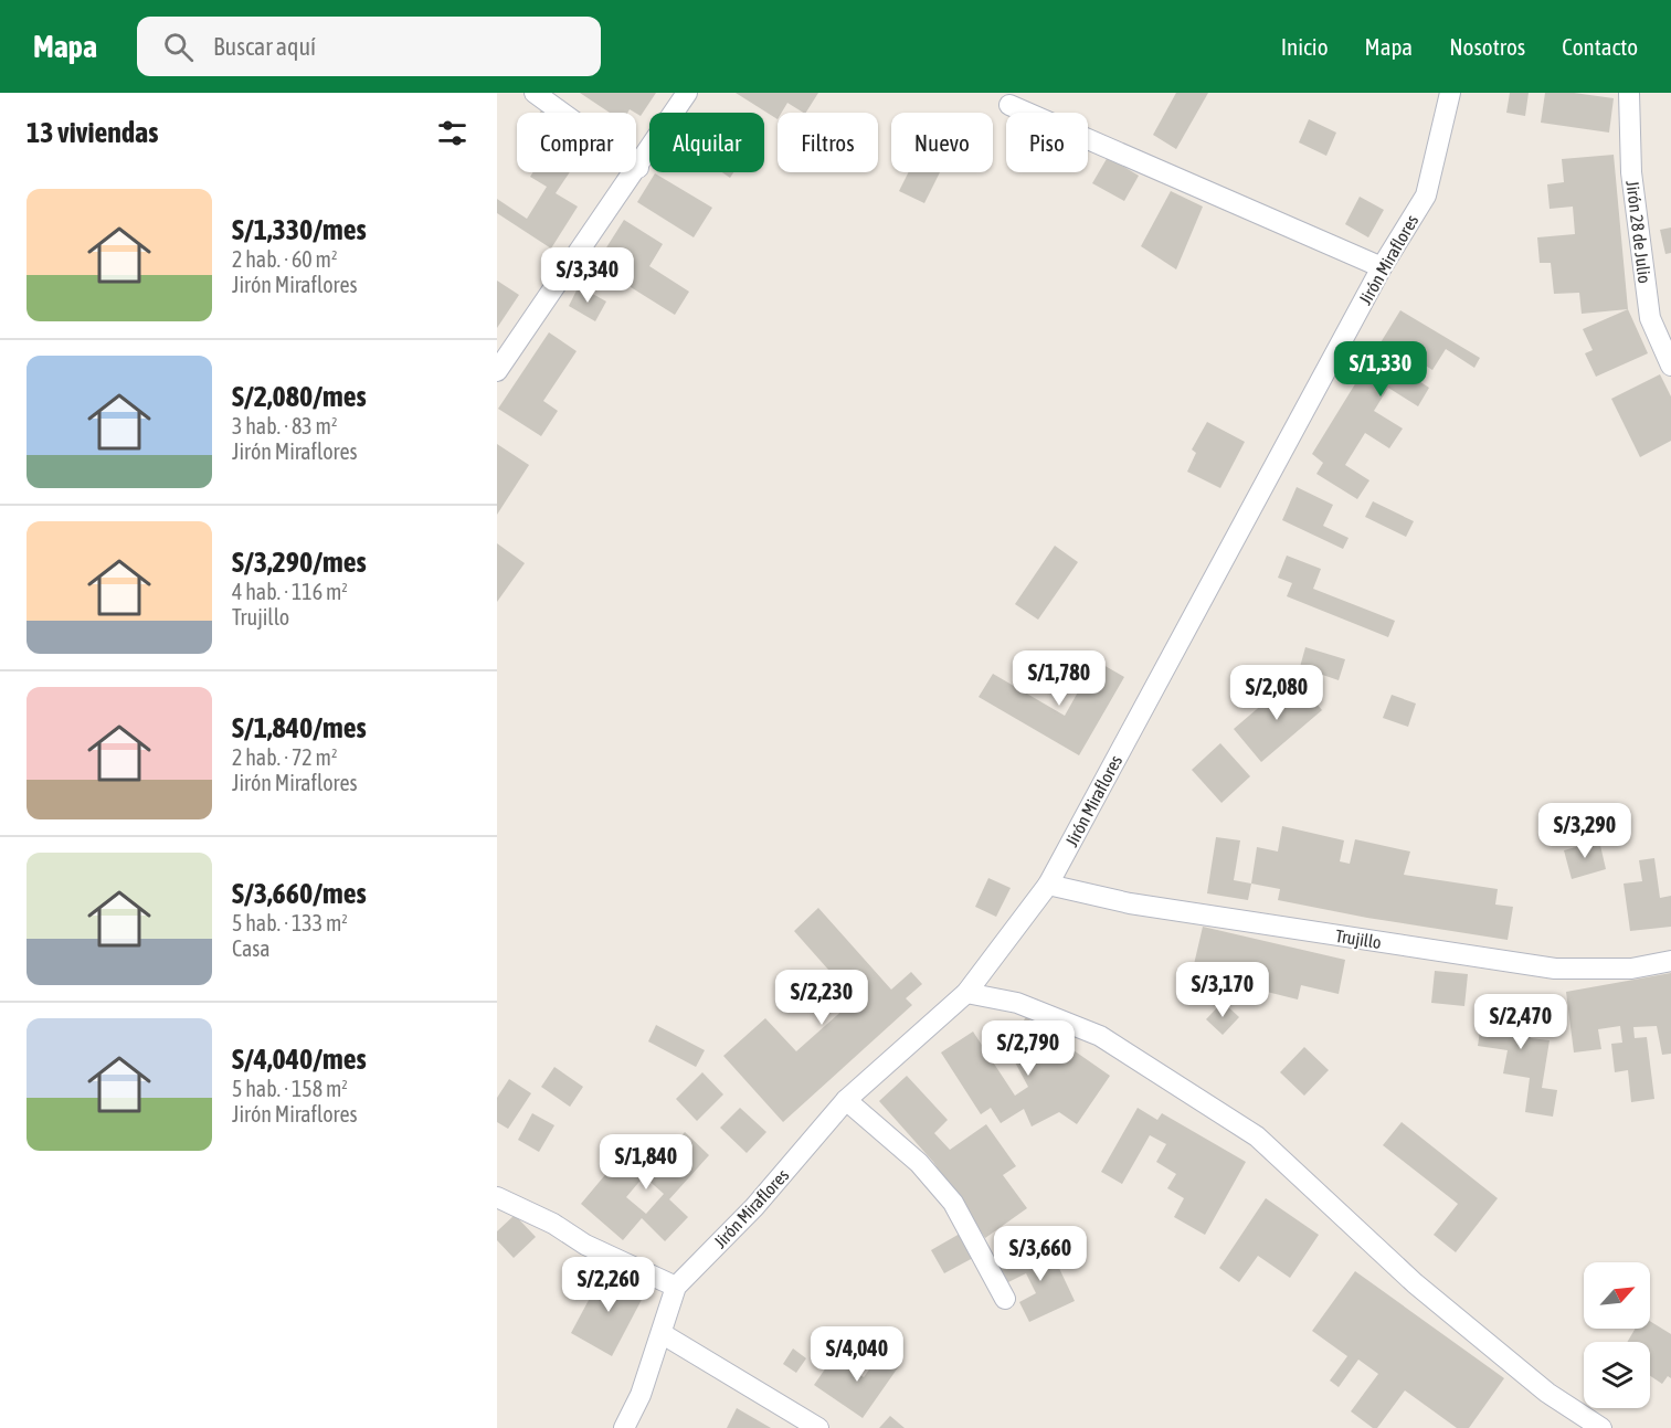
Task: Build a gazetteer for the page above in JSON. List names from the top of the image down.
{
  "streets": {
    "street": ["Jirón 28 de Julio", "Jirón Miraflores", "Trujillo"]
  },
  "crossings": [
    ["Jirón Miraflores", "Trujillo"]
  ],
  "north": "top right",
  "page": {
    "header": "Mapa",
    "search": "Buscar aquí",
    "nav": [
      "Inicio",
      "Mapa",
      "Nosotros",
      "Contacto"
    ],
    "heading": "13 viviendas",
    "chip": [
      "Comprar",
      "Alquilar",
      "Filtros",
      "Nuevo",
      "Piso"
    ],
    "list": [
      {
        "name": "S/1,330/mes",
        "note": "2 hab. · 60 m² · Jirón Miraflores"
      },
      {
        "name": "S/2,080/mes",
        "note": "3 hab. · 83 m² · Jirón Miraflores"
      },
      {
        "name": "S/3,290/mes",
        "note": "4 hab. · 116 m² · Trujillo"
      },
      {
        "name": "S/1,840/mes",
        "note": "2 hab. · 72 m² · Jirón Miraflores"
      },
      {
        "name": "S/3,660/mes",
        "note": "5 hab. · 133 m² · Casa"
      },
      {
        "name": "S/4,040/mes",
        "note": "5 hab. · 158 m² · Jirón Miraflores"
      }
    ],
    "price": [
      "S/3,340",
      "S/1,330",
      "S/1,780",
      "S/2,080",
      "S/3,290",
      "S/3,170",
      "S/2,230",
      "S/2,470",
      "S/2,790",
      "S/1,840",
      "S/3,660",
      "S/2,260",
      "S/4,040"
    ]
  }
}
